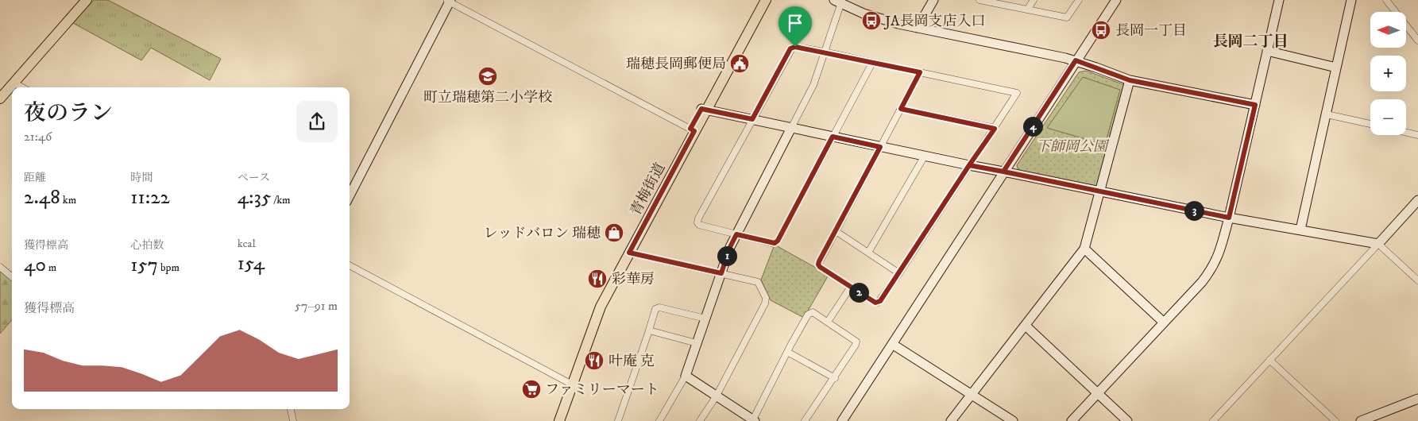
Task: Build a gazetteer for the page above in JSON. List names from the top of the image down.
{
  "streets": {
    "main road": ["青梅街道"]
  },
  "districts": ["長岡二丁目"],
  "parks": ["下師岡公園"],
  "places": {
    "bus stop": ["JA長岡支店入口", "長岡一丁目"],
    "public building": ["瑞穂長岡郵便局"],
    "school or university": ["町立瑞穂第二小学校"],
    "shop": ["レッドバロン 瑞穂"],
    "restaurant": ["彩華房", "叶庵 克"],
    "supermarket": ["ファミリーマート"]
  },
  "north": "left",
  "page": {
    "map_buttons": ["+", "−"],
    "heading": ["夜のラン", "21:46"],
    "pins": [
      "4",
      "3",
      "1",
      "2"
    ],
    "stats": [
      ["距離", "2.48 km"],
      ["時間", "11:22"],
      ["ペース", "4:35 /km"],
      ["獲得標高", "40 m"],
      ["心拍数", "157 bpm"],
      ["kcal", "154"]
    ],
    "chart": ["獲得標高", "57–91 m"]
  }
}
